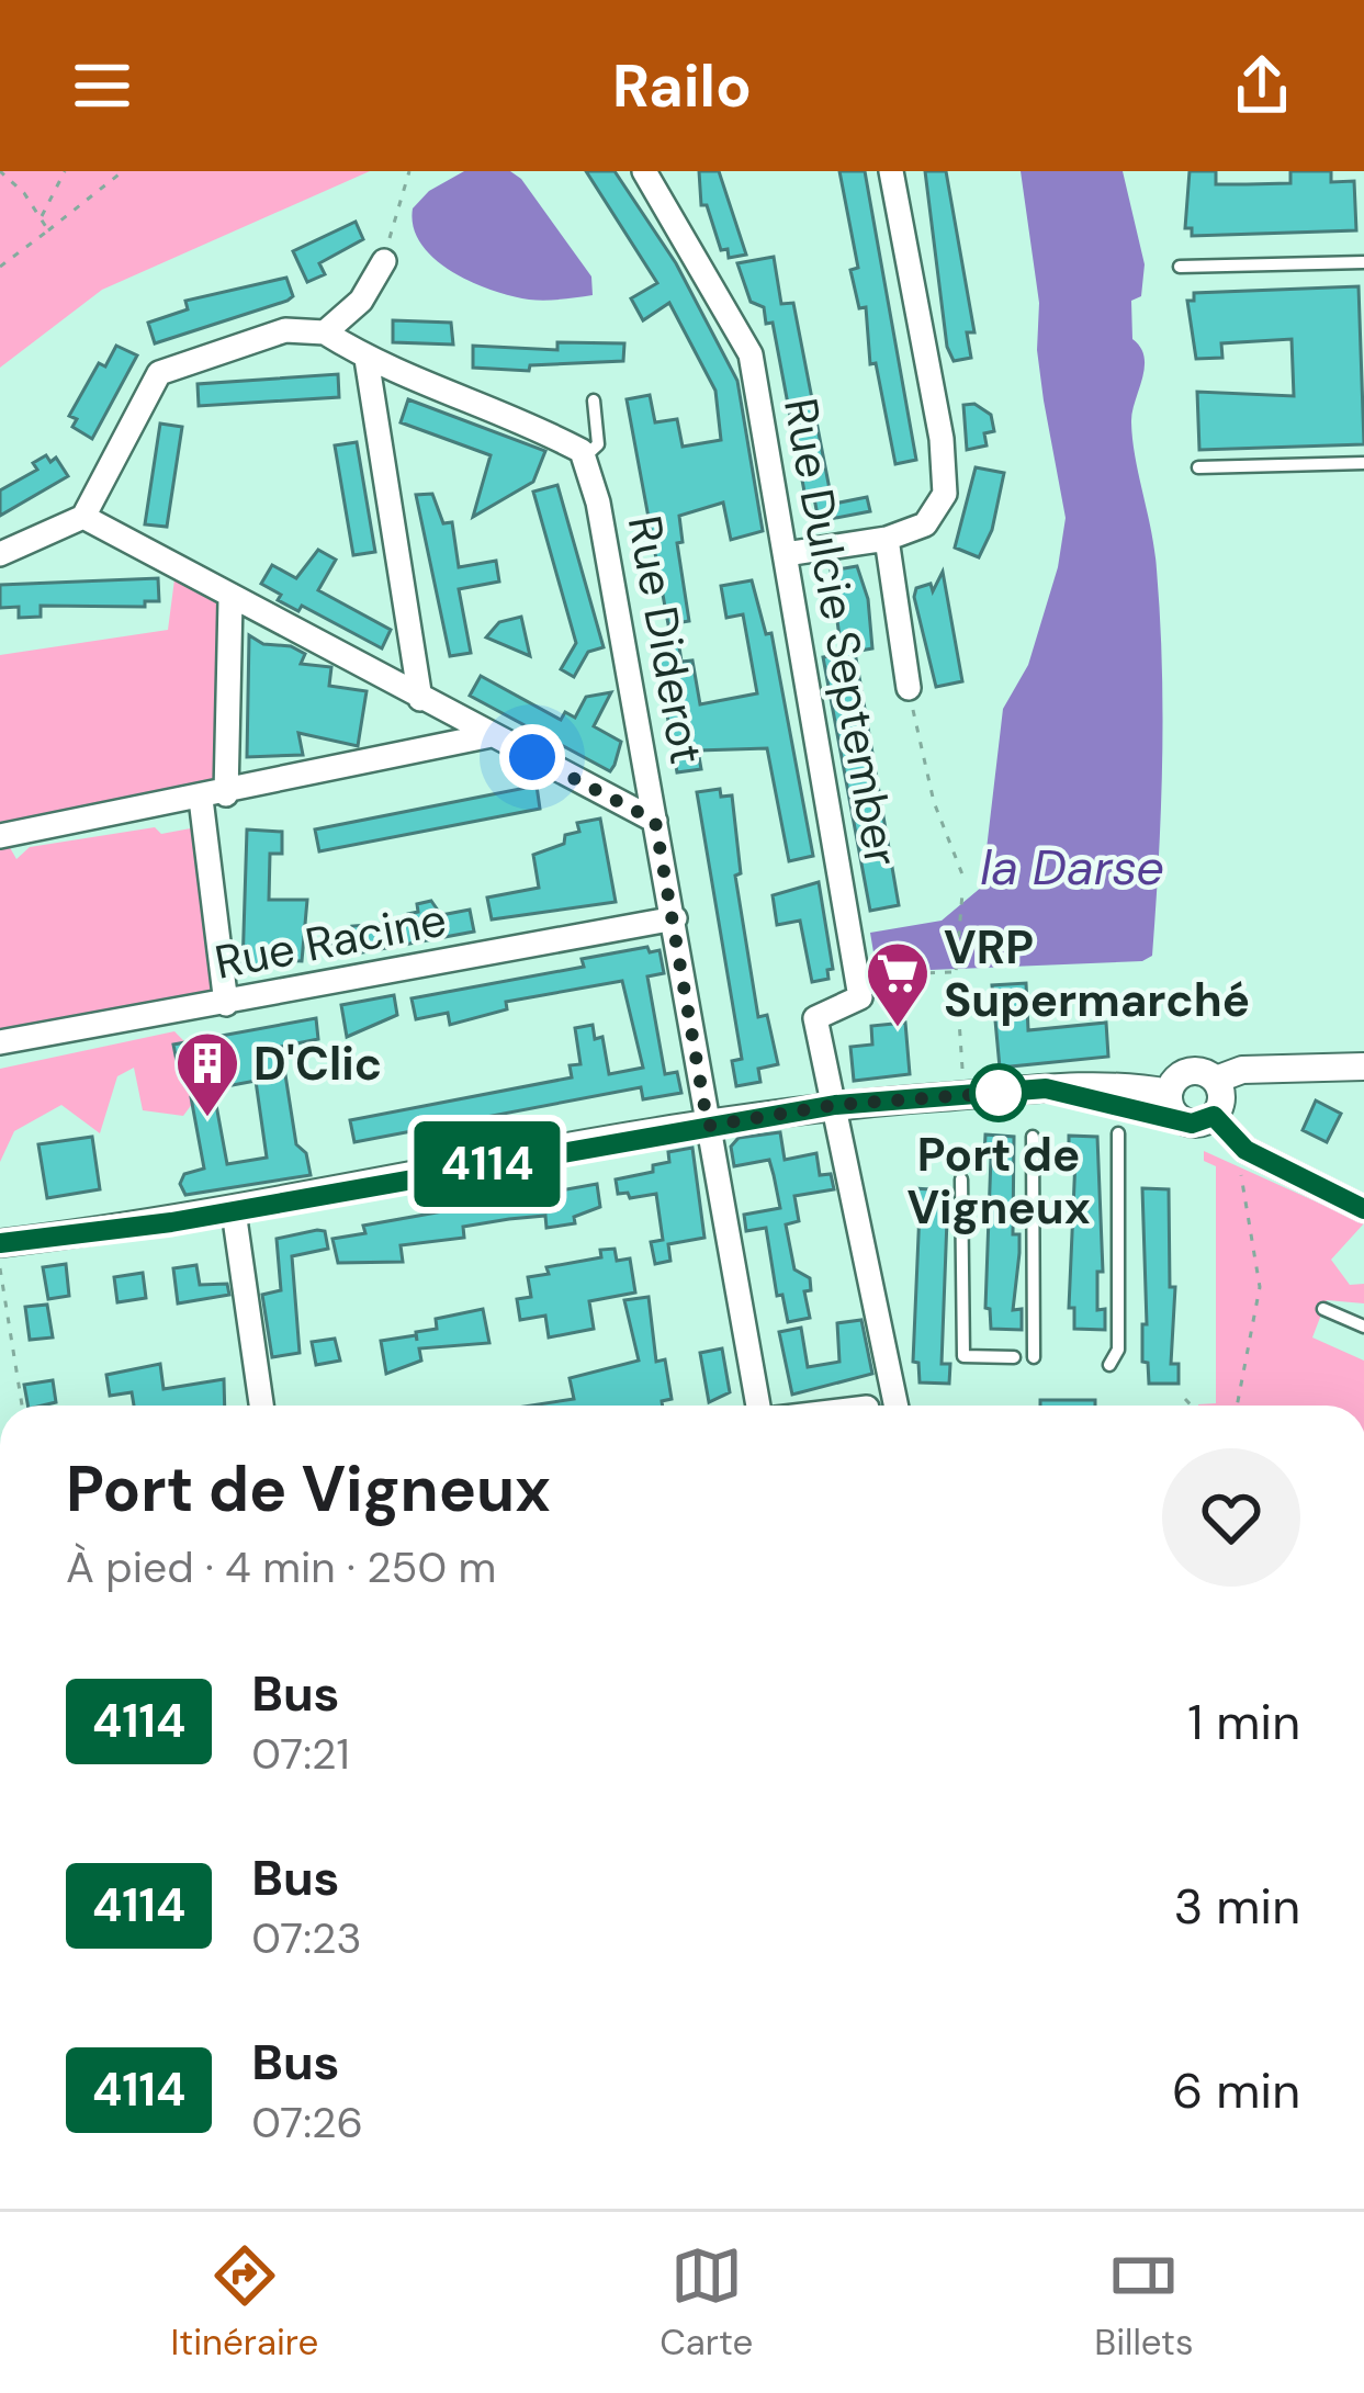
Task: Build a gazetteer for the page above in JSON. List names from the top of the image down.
{
  "streets": {
    "street": ["Rue Dulcie September", "Rue Diderot", "Rue Racine"]
  },
  "crossings": [
    ["Rue Diderot", "Rue Racine"]
  ],
  "water": ["la Darse"],
  "places": {
    "supermarket": ["VRP Supermarché"],
    "other": ["Port de Vigneux"],
    "building": ["D'Clic"]
  },
  "lines": ["bus line 4114"],
  "page": {
    "header": "Railo",
    "on_map": "4114",
    "heading": ["Port de Vigneux", "À pied · 4 min · 250 m"],
    "list": [
      {
        "mark": "4114",
        "name": "Bus",
        "note": "07:21",
        "value": "1 min"
      },
      {
        "mark": "4114",
        "name": "Bus",
        "note": "07:23",
        "value": "3 min"
      },
      {
        "mark": "4114",
        "name": "Bus",
        "note": "07:26",
        "value": "6 min"
      }
    ],
    "tabs": ["Itinéraire", "Carte", "Billets"]
  }
}
